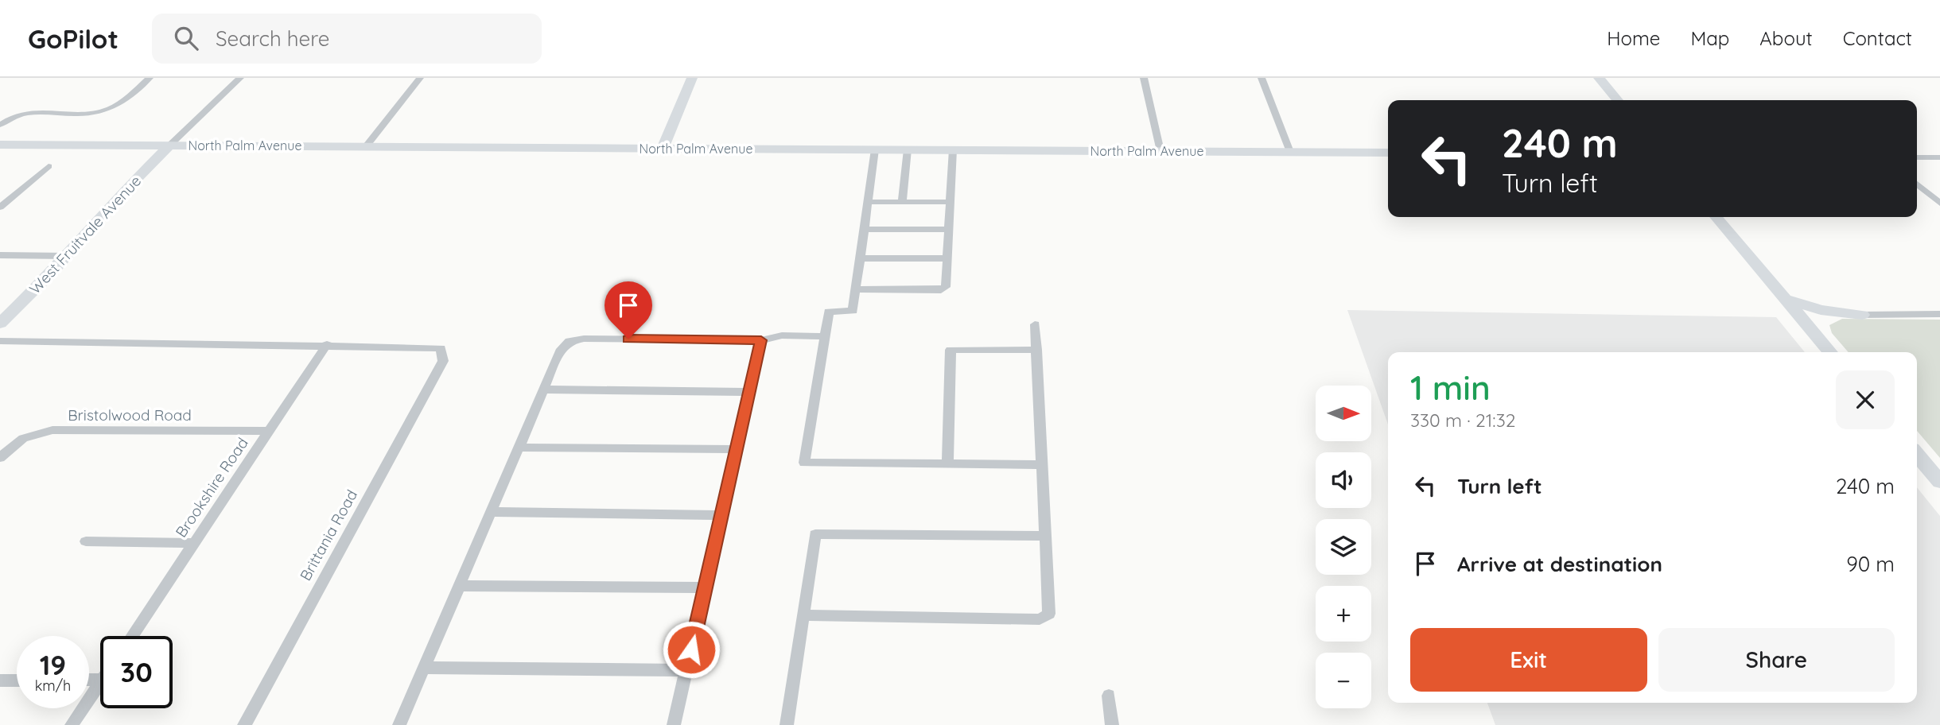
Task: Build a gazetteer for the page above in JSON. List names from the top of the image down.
{
  "streets": {
    "street": [
      "North Palm Avenue",
      "West Fruitvale Avenue",
      "Bristolwood Road",
      "Brookshire Road",
      "Brittania Road"
    ]
  },
  "crossings": [
    ["North Palm Avenue", "West Fruitvale Avenue"],
    ["Bristolwood Road", "Brookshire Road"],
    ["Brookshire Road", "Brittania Road"]
  ],
  "north": "right",
  "page": {
    "header": "GoPilot",
    "search": "Search here",
    "nav": [
      "Home",
      "Map",
      "About",
      "Contact"
    ],
    "turn": ["240 m", "Turn left"],
    "heading": ["1 min", "330 m · 21:32"],
    "map_buttons": ["+", "−"],
    "list": [
      {
        "name": "Turn left",
        "value": "240 m"
      },
      {
        "name": "Arrive at destination",
        "value": "90 m"
      }
    ],
    "buttons": ["Exit", "Share"],
    "speed": "19 km/h",
    "limit": "30"
  }
}
